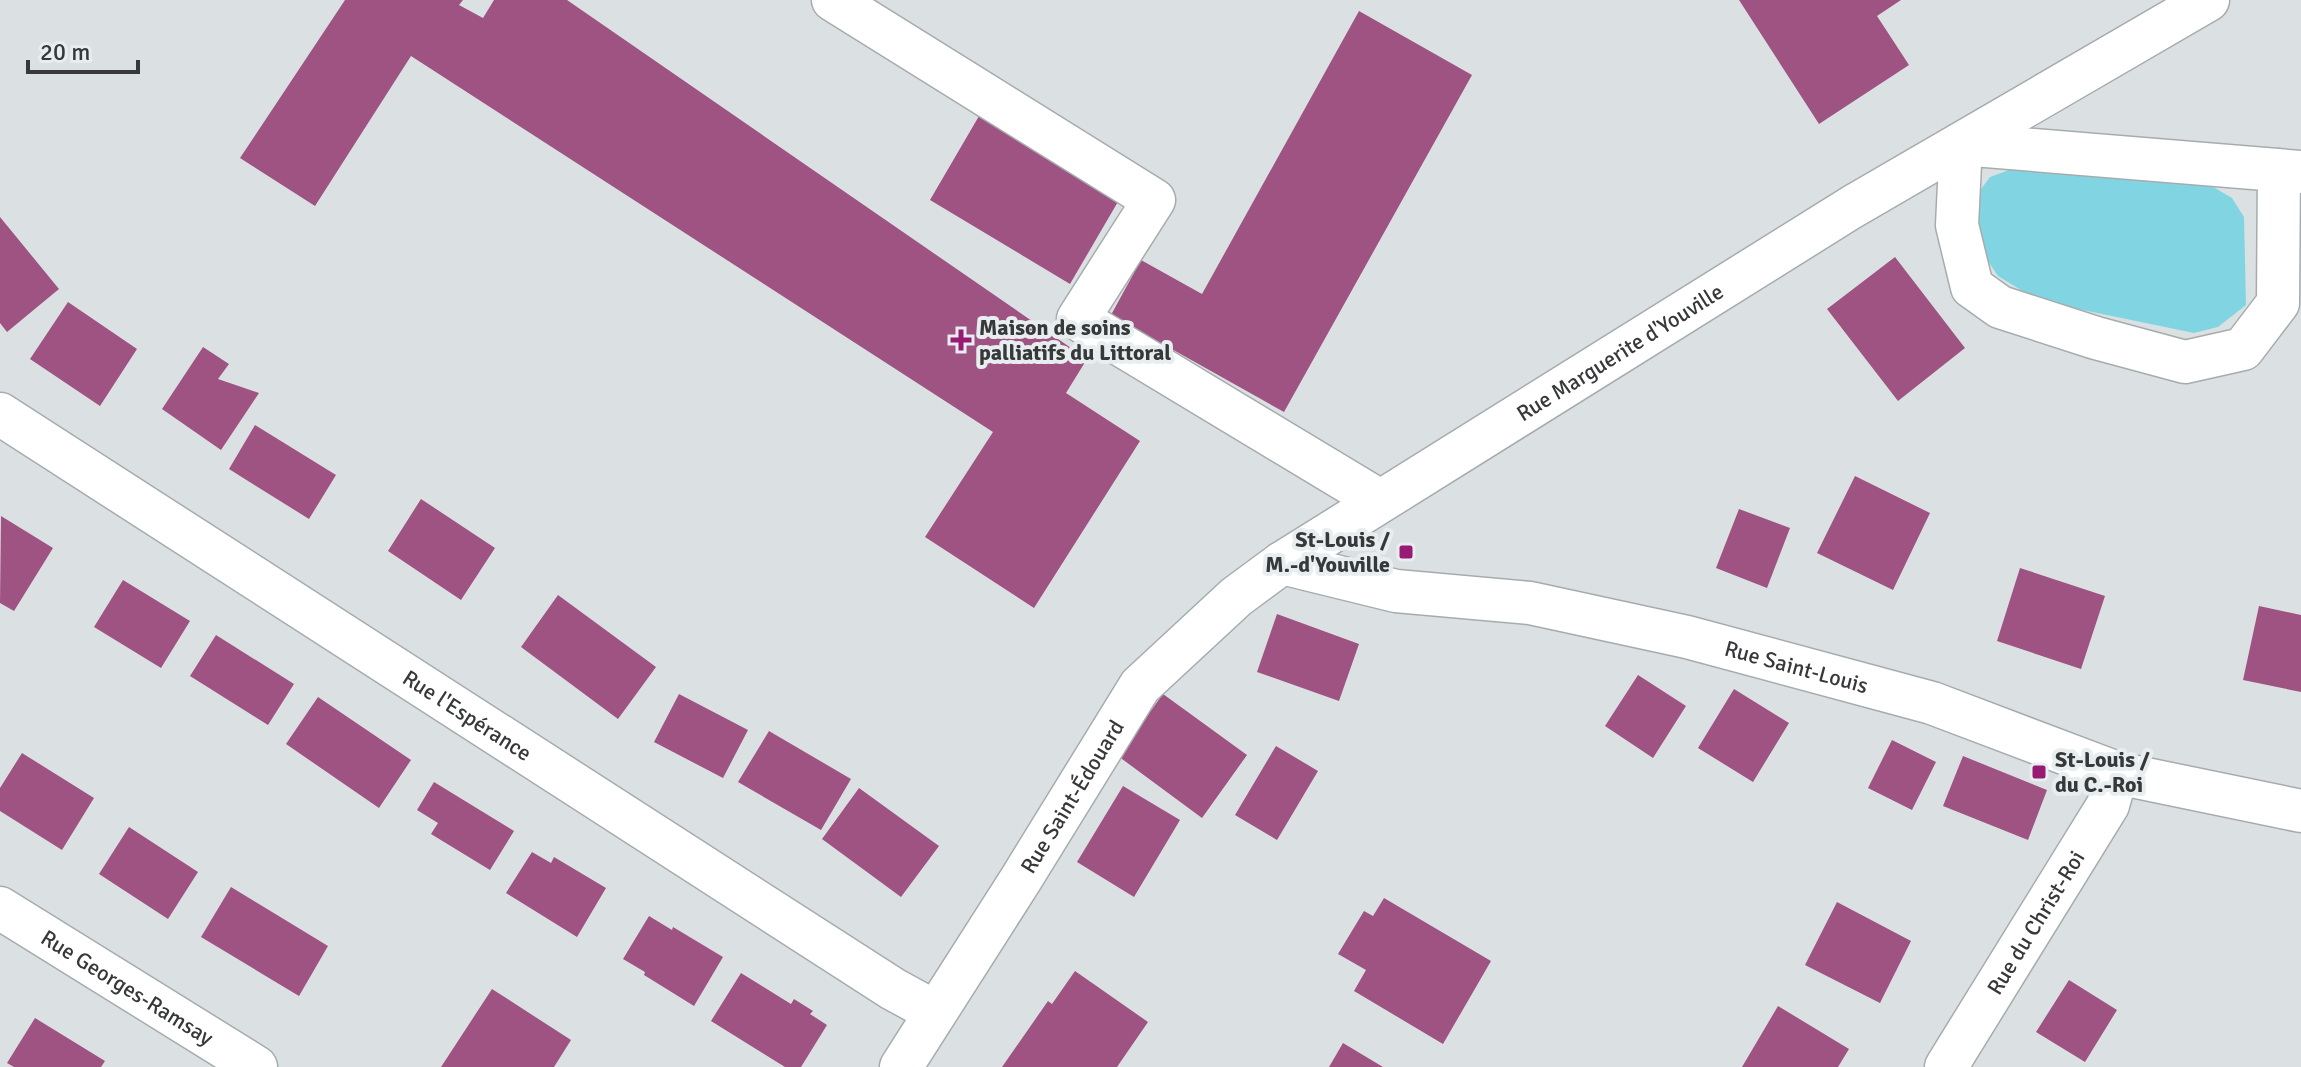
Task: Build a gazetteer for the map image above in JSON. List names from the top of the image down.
{
  "streets": {
    "street": [
      "Rue Marguerite d'Youville",
      "Rue Saint-Louis",
      "Rue l'Espérance",
      "Rue Saint-Édouard",
      "Rue du Christ-Roi",
      "Rue Georges-Ramsay"
    ]
  },
  "crossings": [
    ["Rue Marguerite d'Youville", "Rue Saint-Louis"],
    ["Rue Marguerite d'Youville", "Rue Saint-Édouard"],
    ["Rue Saint-Louis", "Rue Saint-Édouard"],
    ["Rue Saint-Louis", "Rue du Christ-Roi"],
    ["Rue l'Espérance", "Rue Saint-Édouard"]
  ],
  "places": {
    "health": ["Maison de soins palliatifs du Littoral"],
    "transit": ["St-Louis / M.-d'Youville", "St-Louis / du C.-Roi"]
  },
  "scale_bar": "20 m"
}
